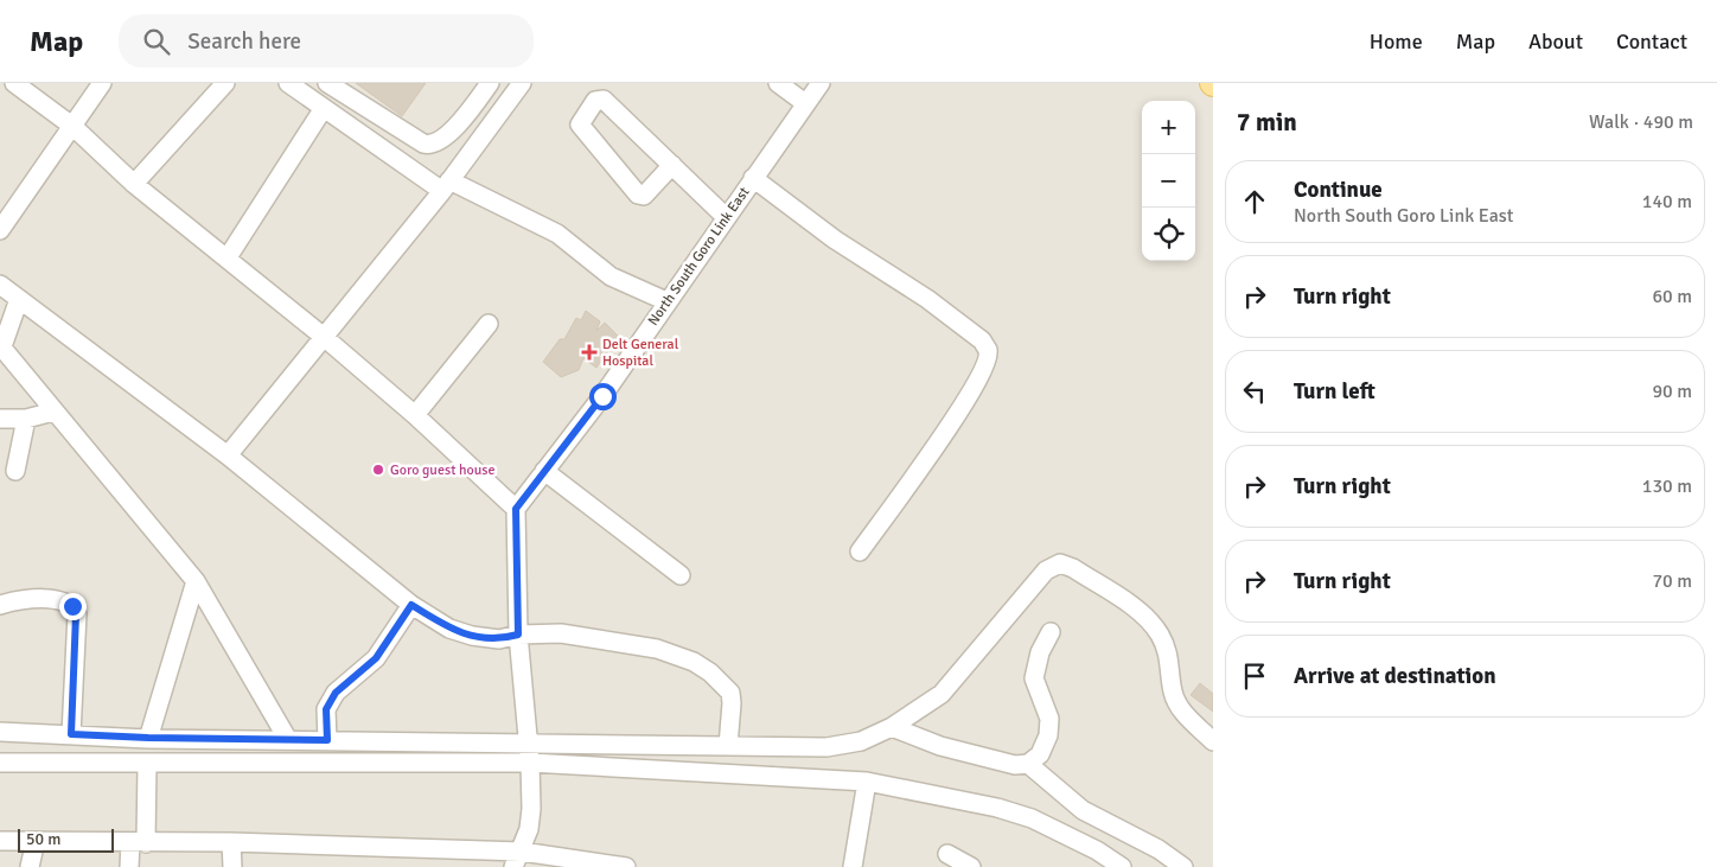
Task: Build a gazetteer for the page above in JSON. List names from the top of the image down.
{
  "streets": {
    "street": ["North South Goro Link East"]
  },
  "places": {
    "health": ["Delt General Hospital"],
    "other": ["Goro guest house"]
  },
  "scale_bar": "50 m",
  "page": {
    "header": "Map",
    "search": "Search here",
    "nav": [
      "Home",
      "Map",
      "About",
      "Contact"
    ],
    "heading": ["7 min", "Walk · 490 m"],
    "map_buttons": ["+", "−"],
    "list": [
      ["Continue", "North South Goro Link East", "140 m"],
      ["Turn right", "60 m"],
      ["Turn left", "90 m"],
      ["Turn right", "130 m"],
      ["Turn right", "70 m"],
      "Arrive at destination"
    ],
    "scale": "50 m"
  }
}
